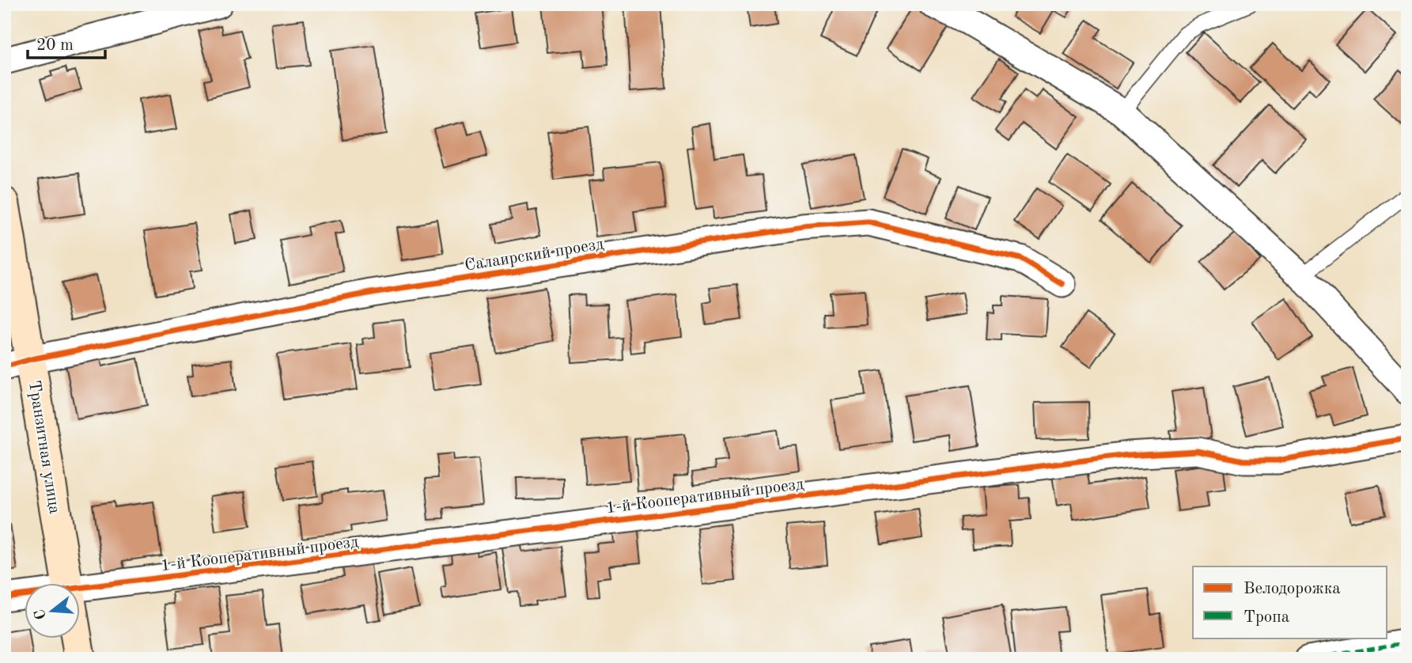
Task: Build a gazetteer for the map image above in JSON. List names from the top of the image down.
{
  "streets": {
    "street": ["Салаирский проезд", "Транзитная улица", "1-й Кооперативный проезд"]
  },
  "crossings": [
    ["Салаирский проезд", "Транзитная улица"]
  ],
  "legend": ["Велодорожка", "Тропа"],
  "scale_bar": "20 m",
  "north": "left"
}
